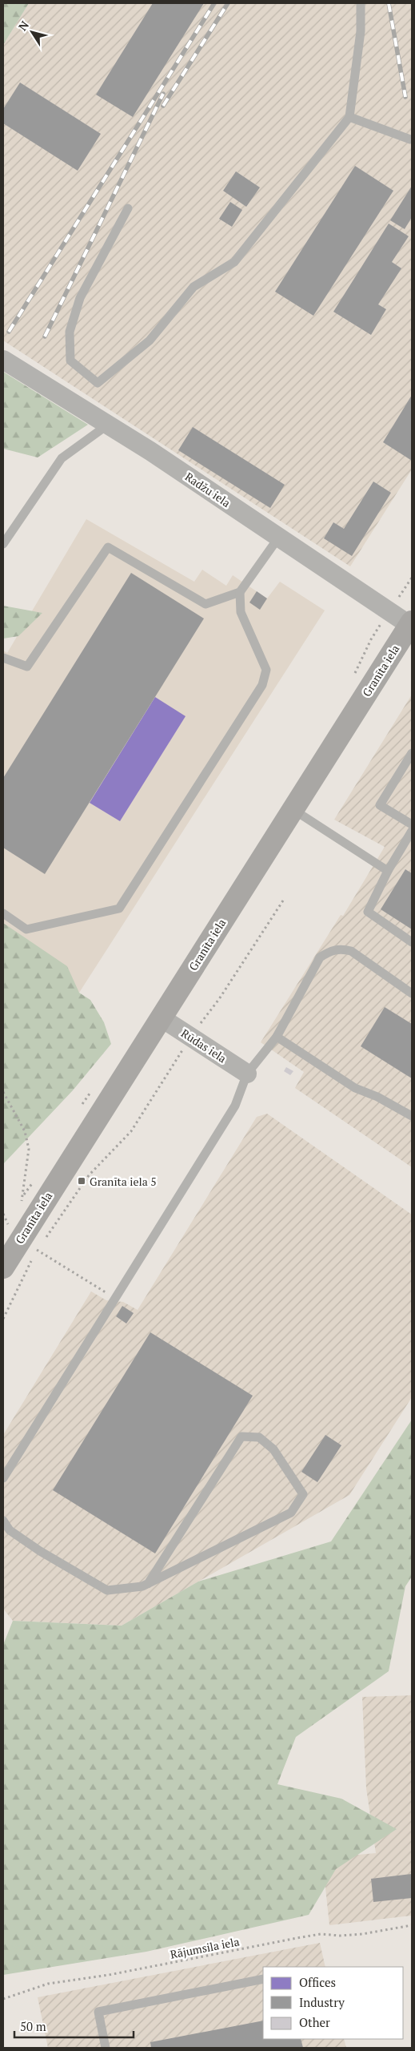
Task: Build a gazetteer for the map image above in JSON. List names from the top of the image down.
{
  "streets": {
    "main road": ["Granīta iela"],
    "street": ["Radžu iela", "Rūdas iela"],
    "path": ["Rājumsila iela"]
  },
  "crossings": [
    ["Radžu iela", "Granīta iela"],
    ["Granīta iela", "Rūdas iela"]
  ],
  "places": {
    "transit": ["Granīta iela 5"]
  },
  "legend": ["Offices", "Industry", "Other"],
  "scale_bar": "50 m",
  "north": "top left"
}
